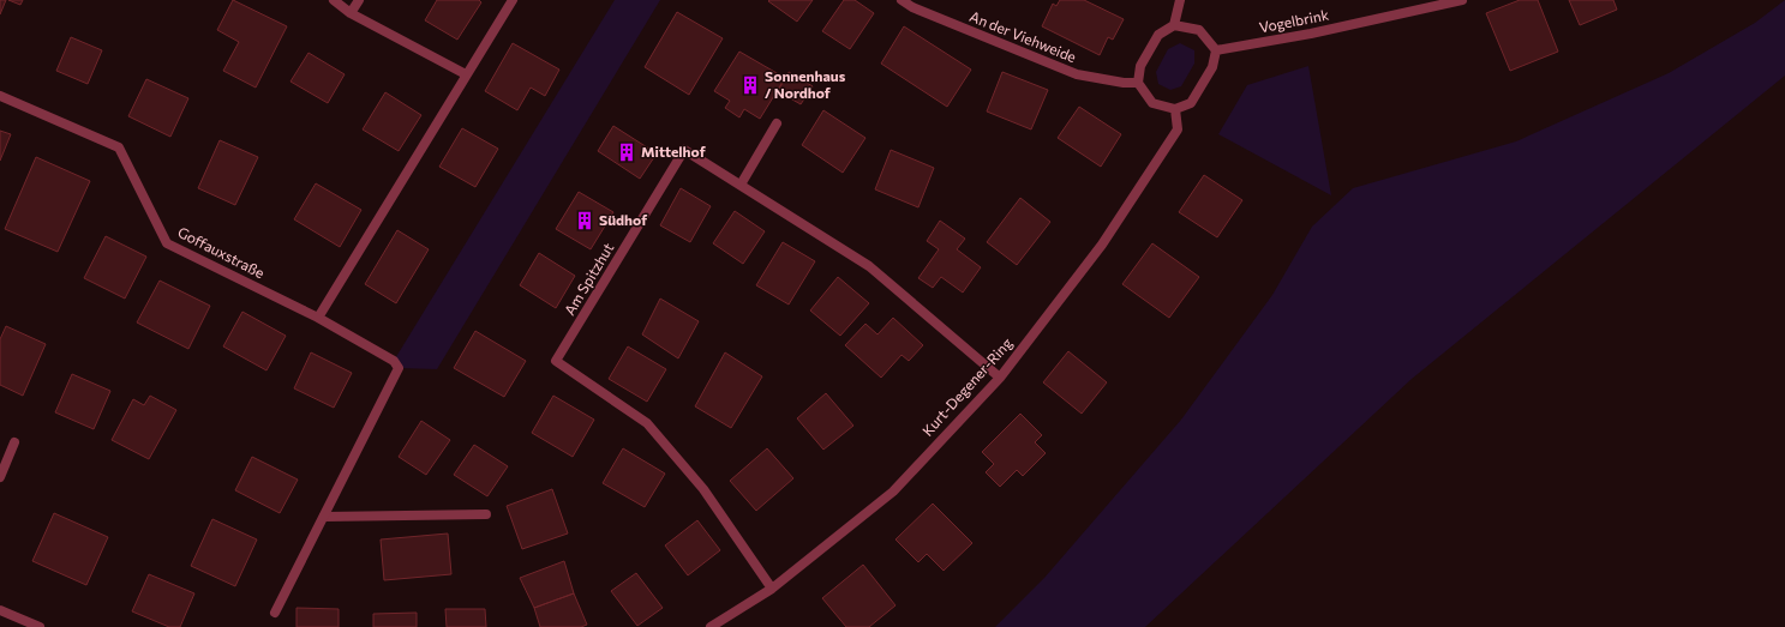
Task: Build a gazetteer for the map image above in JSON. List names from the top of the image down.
{
  "streets": {
    "street": [
      "Vogelbrink",
      "An der Viehweide",
      "Goffauxstraße",
      "Am Spitzhut",
      "Kurt-Degener-Ring"
    ]
  },
  "crossings": [
    ["Vogelbrink", "An der Viehweide"],
    ["Vogelbrink", "Kurt-Degener-Ring"],
    ["An der Viehweide", "Kurt-Degener-Ring"],
    ["Am Spitzhut", "Kurt-Degener-Ring"]
  ],
  "places": {
    "building": ["Sonnenhaus / Nordhof", "Mittelhof", "Südhof"]
  }
}
